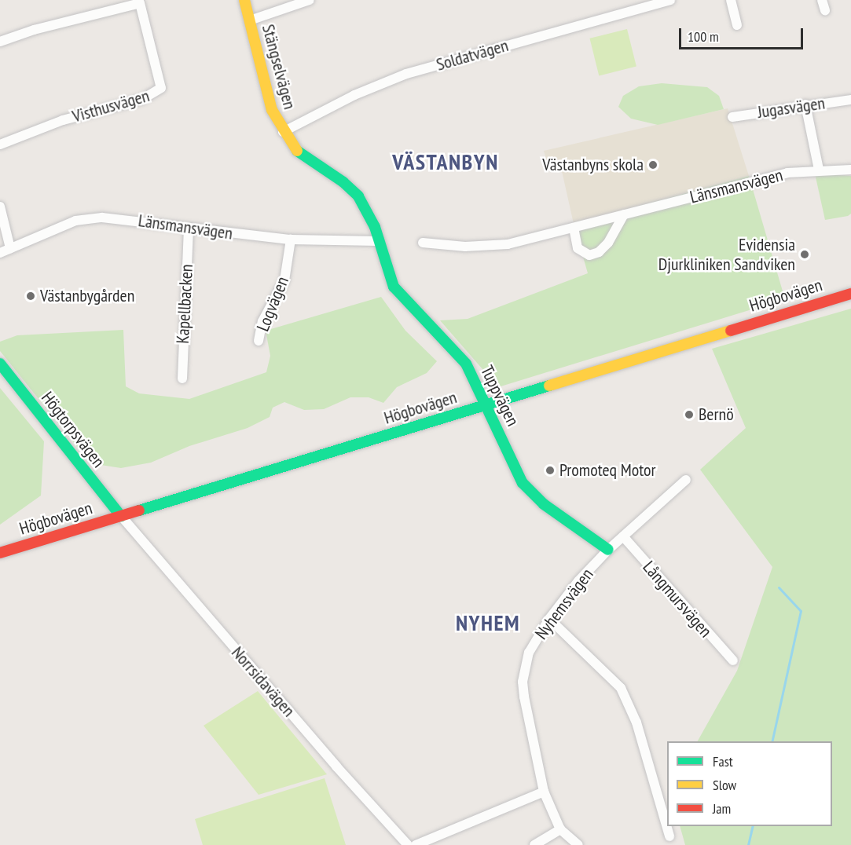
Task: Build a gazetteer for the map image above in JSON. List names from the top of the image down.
{
  "streets": {
    "main road": [
      "Stängselvägen",
      "Högbovägen",
      "Tuppvägen",
      "Högtorpsvägen"
    ],
    "street": [
      "Soldatvägen",
      "Visthusvägen",
      "Jugasvägen",
      "Länsmansvägen",
      "Kapellbacken",
      "Logvägen",
      "Långmursvägen",
      "Nyhemsvägen",
      "Norrsidavägen"
    ]
  },
  "crossings": [
    ["Soldatvägen", "Stängselvägen"],
    ["Stängselvägen", "Länsmansvägen"],
    ["Stängselvägen", "Tuppvägen"],
    ["Länsmansvägen", "Kapellbacken"],
    ["Länsmansvägen", "Logvägen"],
    ["Länsmansvägen", "Tuppvägen"],
    ["Högbovägen", "Tuppvägen"],
    ["Högbovägen", "Högtorpsvägen"],
    ["Högbovägen", "Norrsidavägen"],
    ["Tuppvägen", "Nyhemsvägen"],
    ["Högtorpsvägen", "Norrsidavägen"],
    ["Långmursvägen", "Nyhemsvägen"]
  ],
  "districts": ["VÄSTANBYN", "NYHEM"],
  "places": [
    "Västanbyns skola",
    "Evidensia Djurkliniken Sandviken",
    "Västanbygården",
    "Bernö",
    "Promoteq Motor"
  ],
  "legend": ["Fast", "Slow", "Jam"],
  "scale_bar": "100 m"
}
